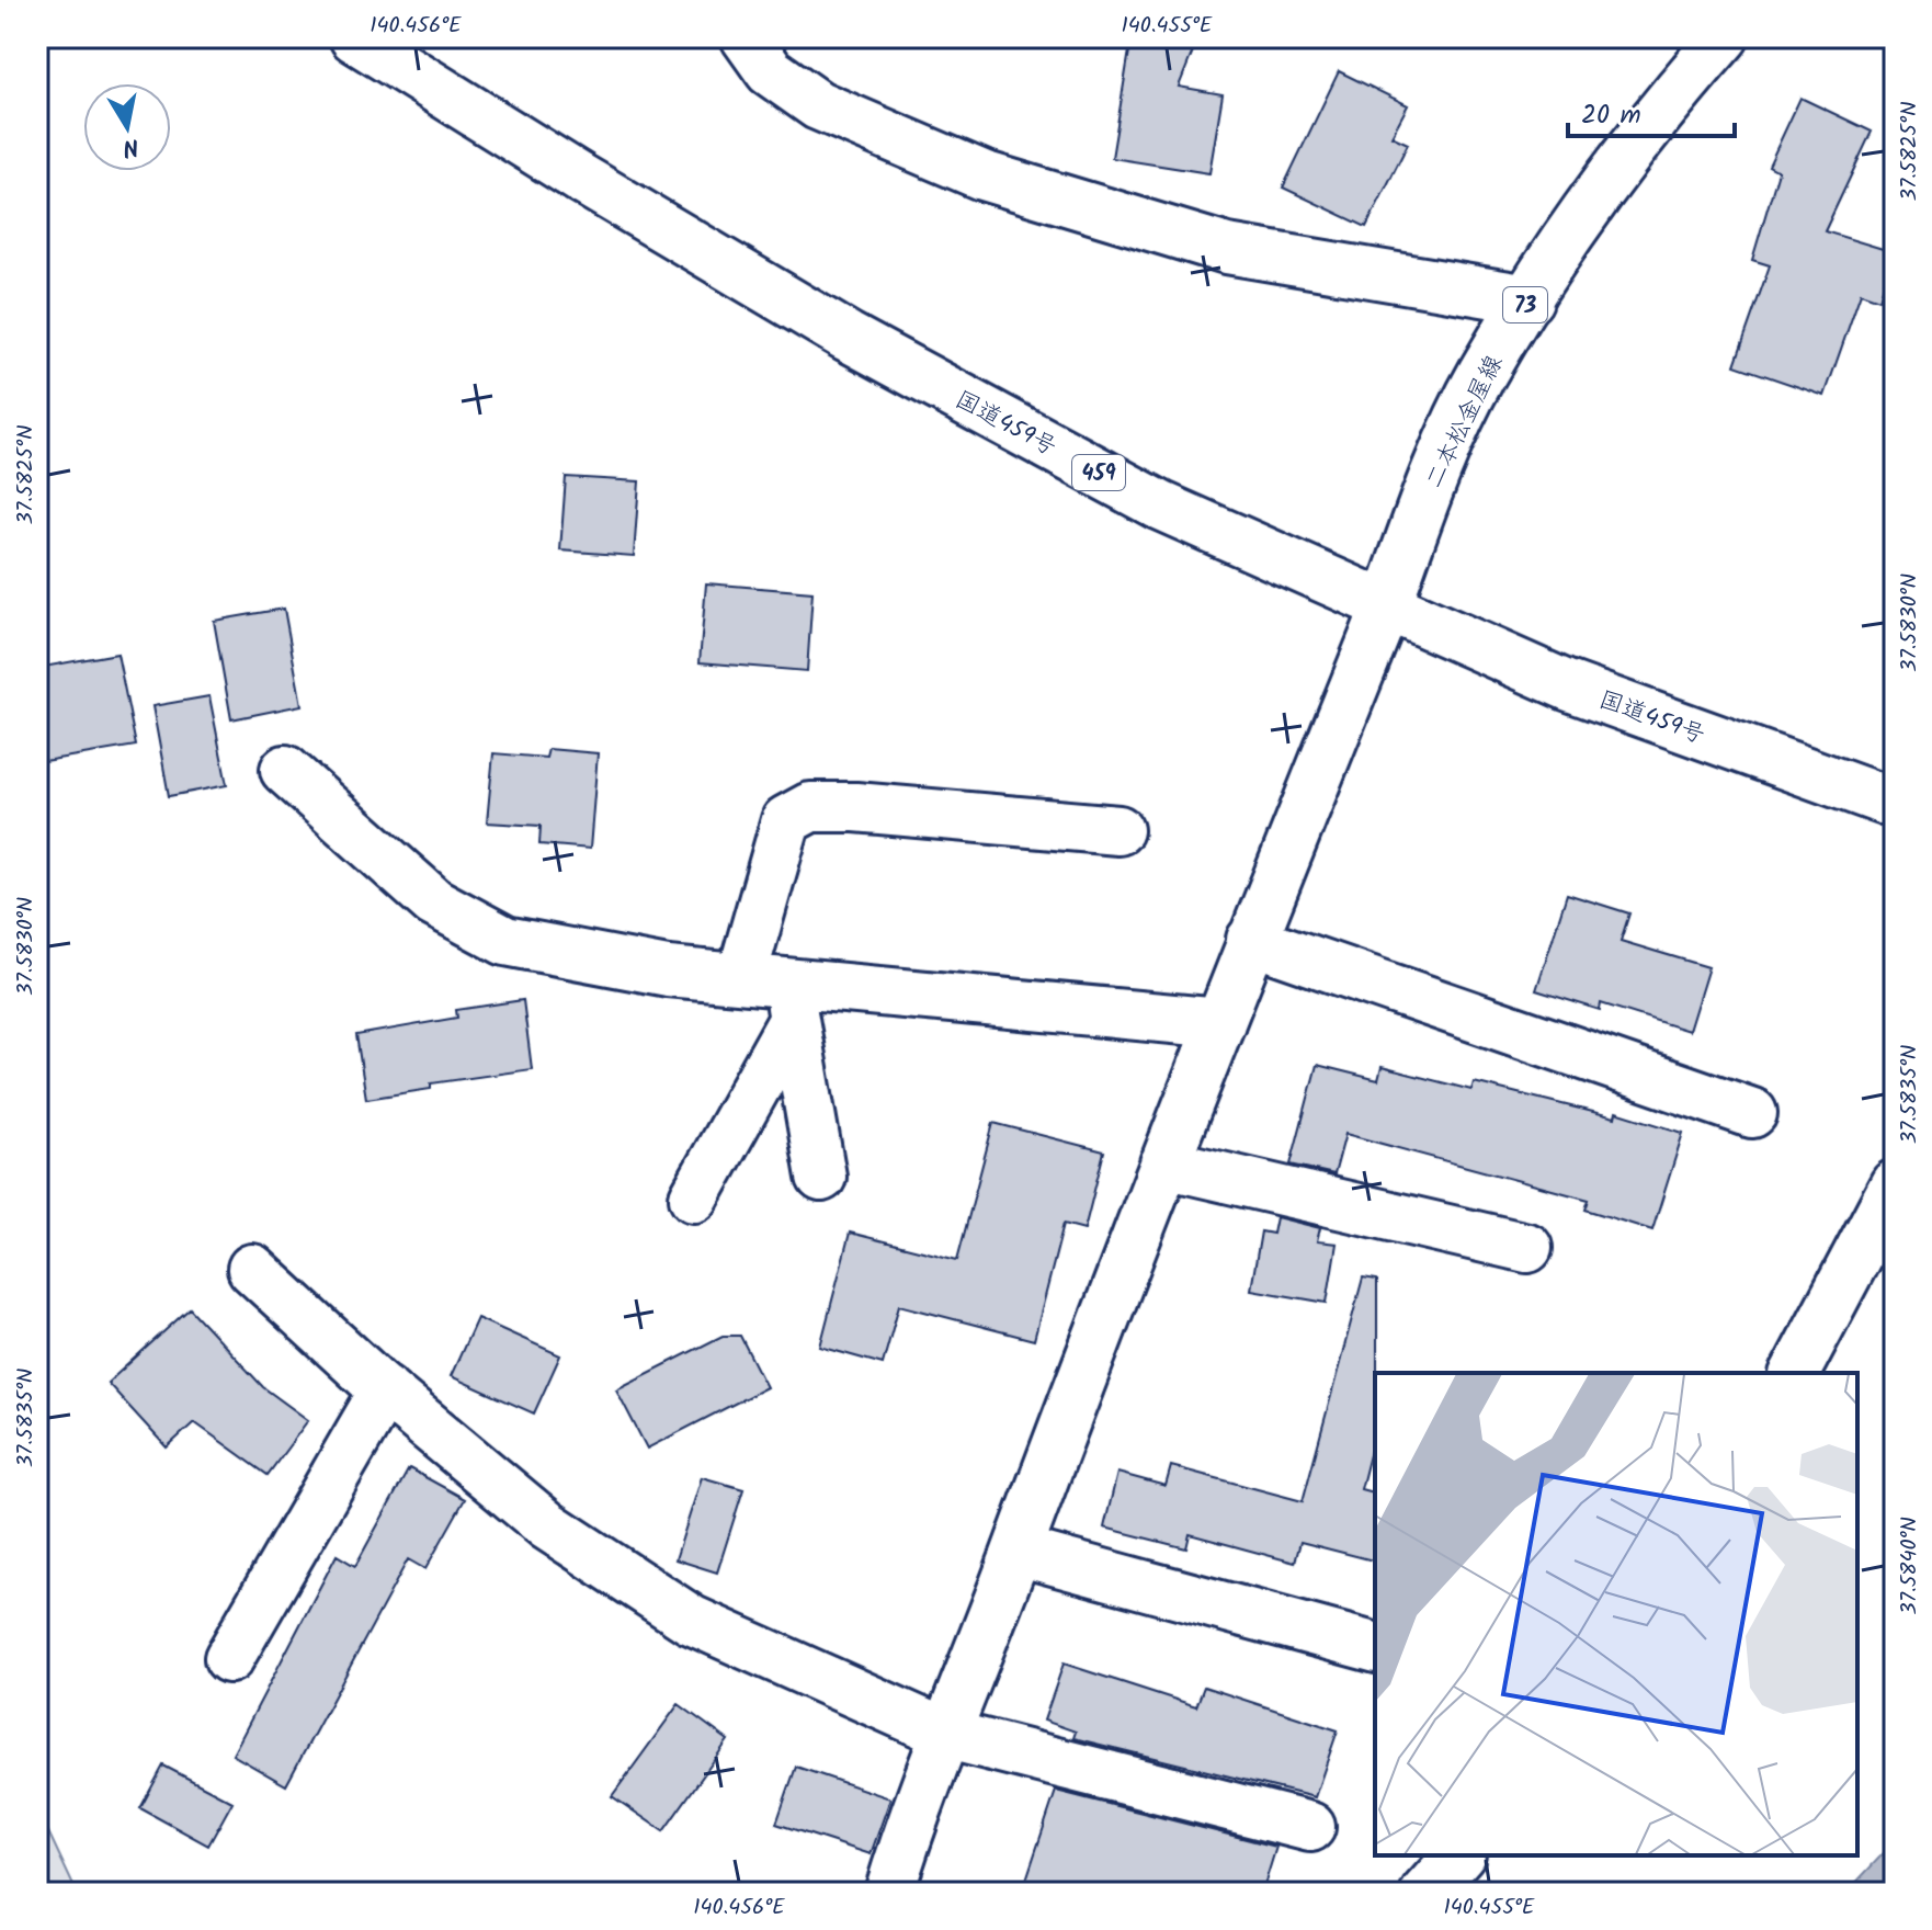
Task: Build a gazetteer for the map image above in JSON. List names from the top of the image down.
{
  "streets": {
    "main road": [
      "73",
      "二本松金屋線",
      "国道459号",
      "459"
    ]
  },
  "crossings": [
    ["二本松金屋線", "国道459号"]
  ],
  "scale_bar": "20 m",
  "north": "bottom",
  "coordinates": [
    "140.456°E",
    "140.455°E",
    "37.5825°N",
    "37.5830°N",
    "37.5835°N",
    "37.5840°N"
  ]
}
